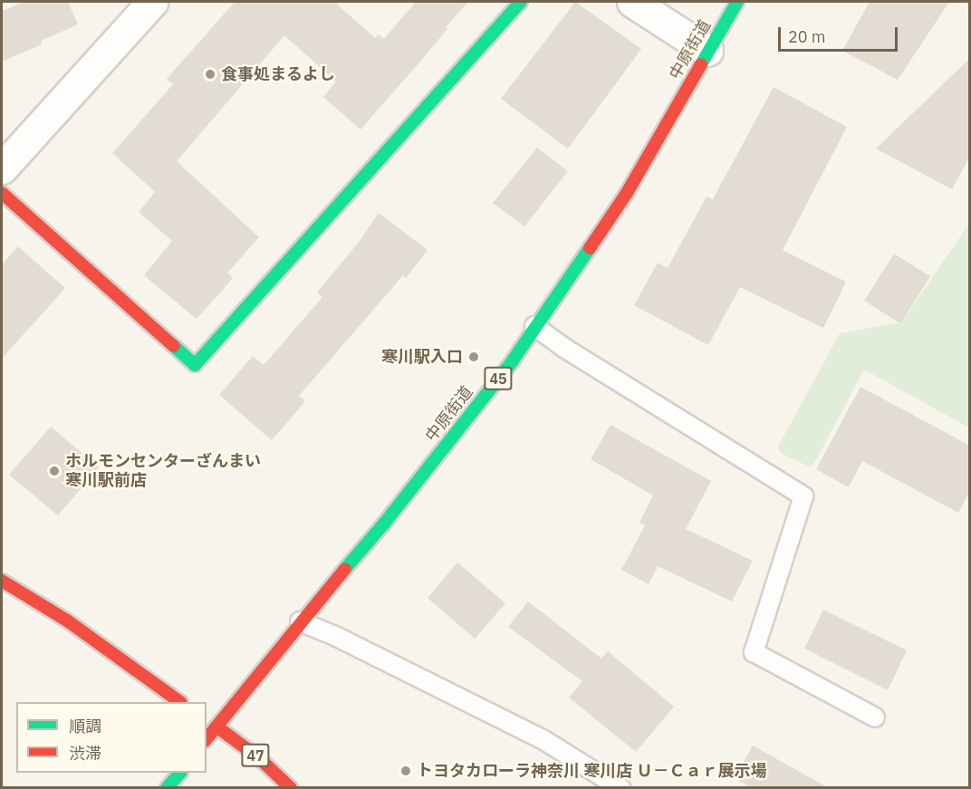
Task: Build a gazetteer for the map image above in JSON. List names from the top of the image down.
{
  "streets": {
    "main road": ["中原街道", "45", "47"]
  },
  "crossings": [
    ["中原街道", "47"]
  ],
  "places": [
    "食事処まるよし",
    "寒川駅入口",
    "ホルモンセンターざんまい 寒川駅前店",
    "トヨタカローラ神奈川 寒川店 Ｕ－Ｃａｒ展示場"
  ],
  "legend": ["順調", "渋滞"],
  "scale_bar": "20 m"
}
